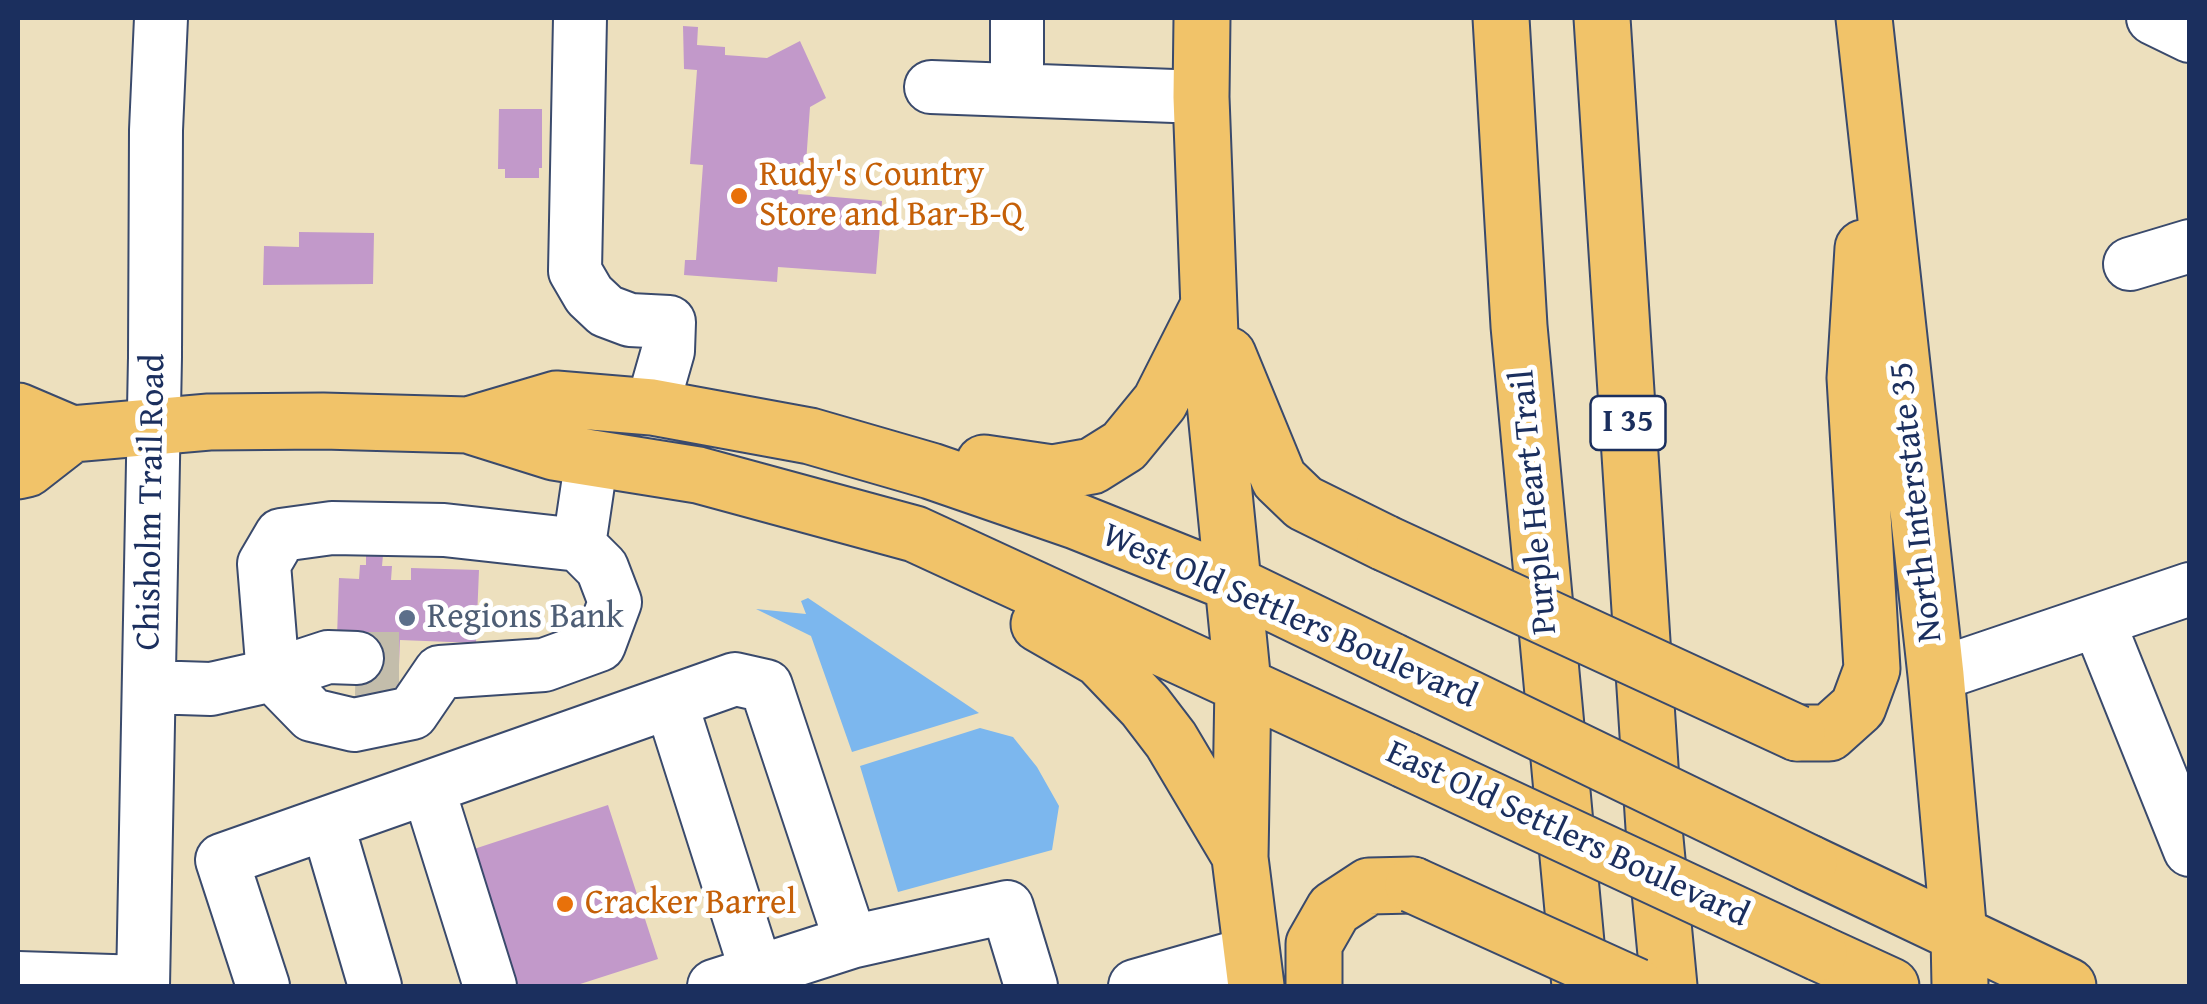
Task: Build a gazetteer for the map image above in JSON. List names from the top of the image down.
{
  "streets": {
    "main road": [
      "I 35",
      "Purple Heart Trail",
      "North Interstate 35",
      "West Old Settlers Boulevard",
      "East Old Settlers Boulevard"
    ],
    "street": ["Chisholm Trail Road"]
  },
  "crossings": [
    ["Chisholm Trail Road", "West Old Settlers Boulevard"],
    ["North Interstate 35", "West Old Settlers Boulevard"],
    ["West Old Settlers Boulevard", "East Old Settlers Boulevard"]
  ],
  "places": ["Rudy's Country Store and Bar-B-Q", "Regions Bank", "Cracker Barrel"]
}
